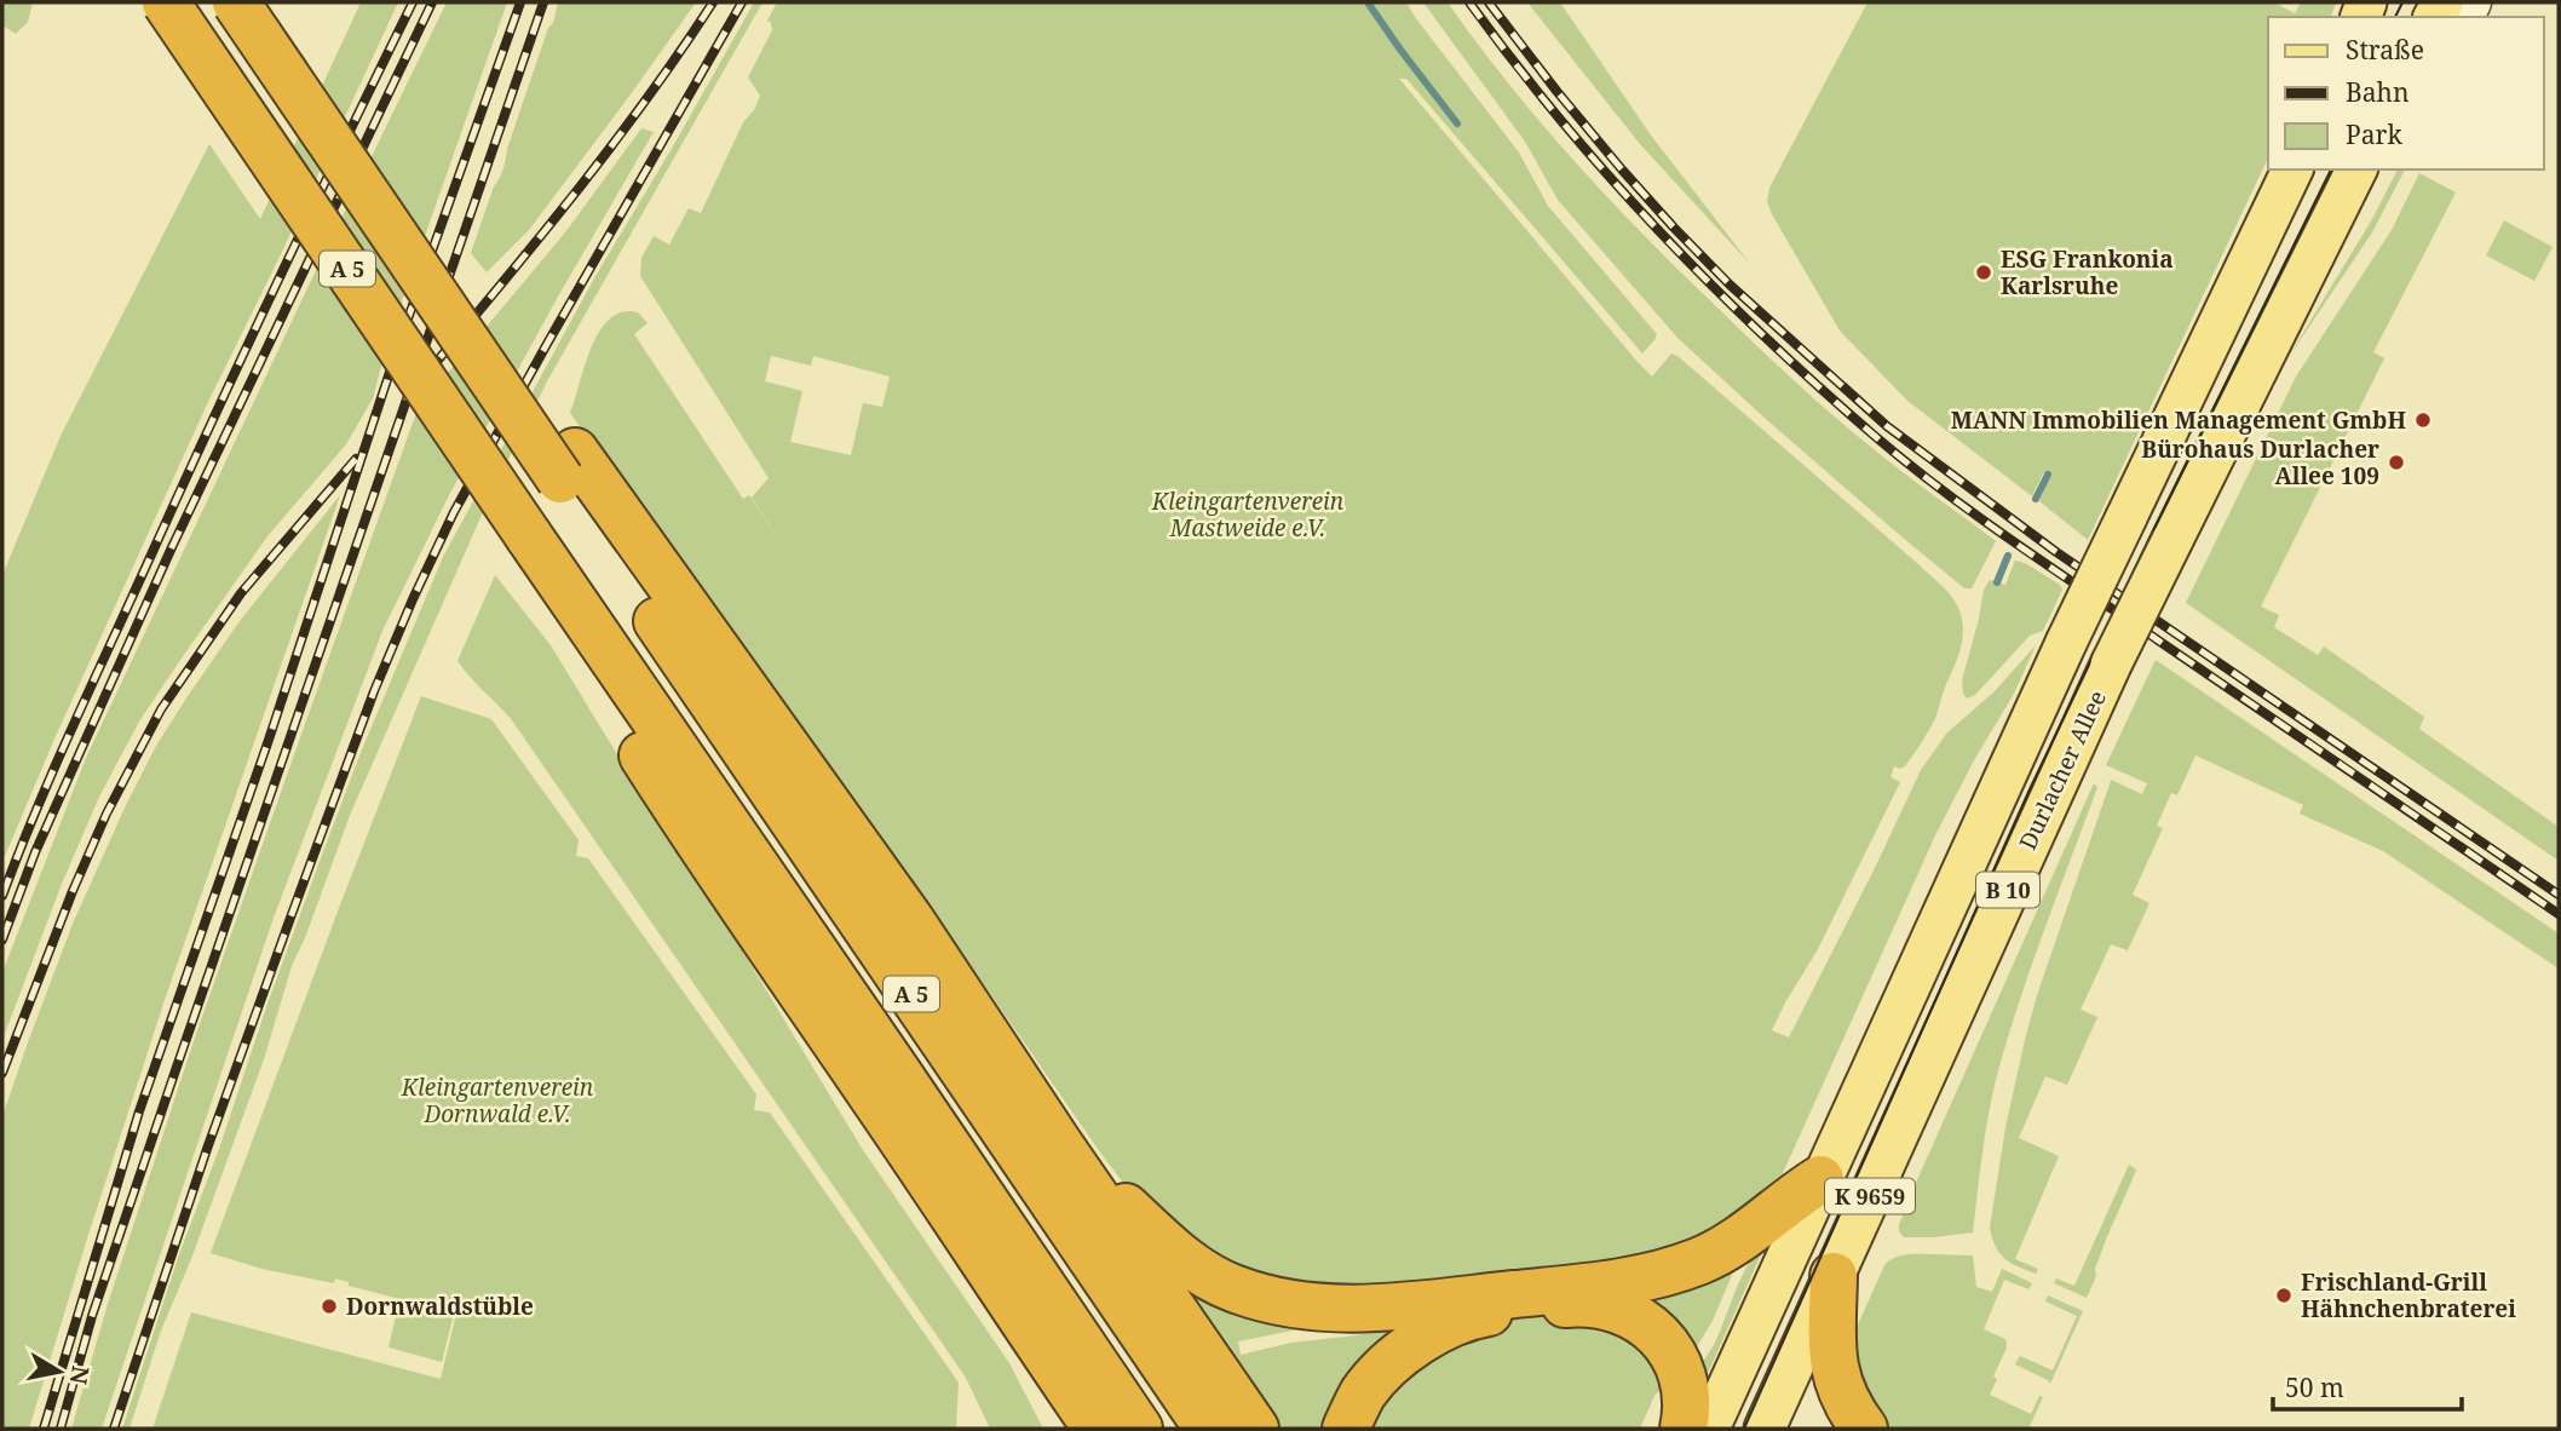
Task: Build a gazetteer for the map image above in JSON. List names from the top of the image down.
{
  "streets": {
    "highway": ["A 5"],
    "main road": ["Durlacher Allee", "B 10", "K 9659"]
  },
  "parks": ["Kleingartenverein Mastweide e.V.", "Kleingartenverein Dornwald e.V."],
  "places": [
    "ESG Frankonia Karlsruhe",
    "MANN Immobilien Management GmbH",
    "Bürohaus Durlacher Allee 109",
    "Frischland-Grill Hähnchenbraterei",
    "Dornwaldstüble"
  ],
  "legend": ["Straße", "Bahn", "Park"],
  "scale_bar": "50 m",
  "north": "right"
}
